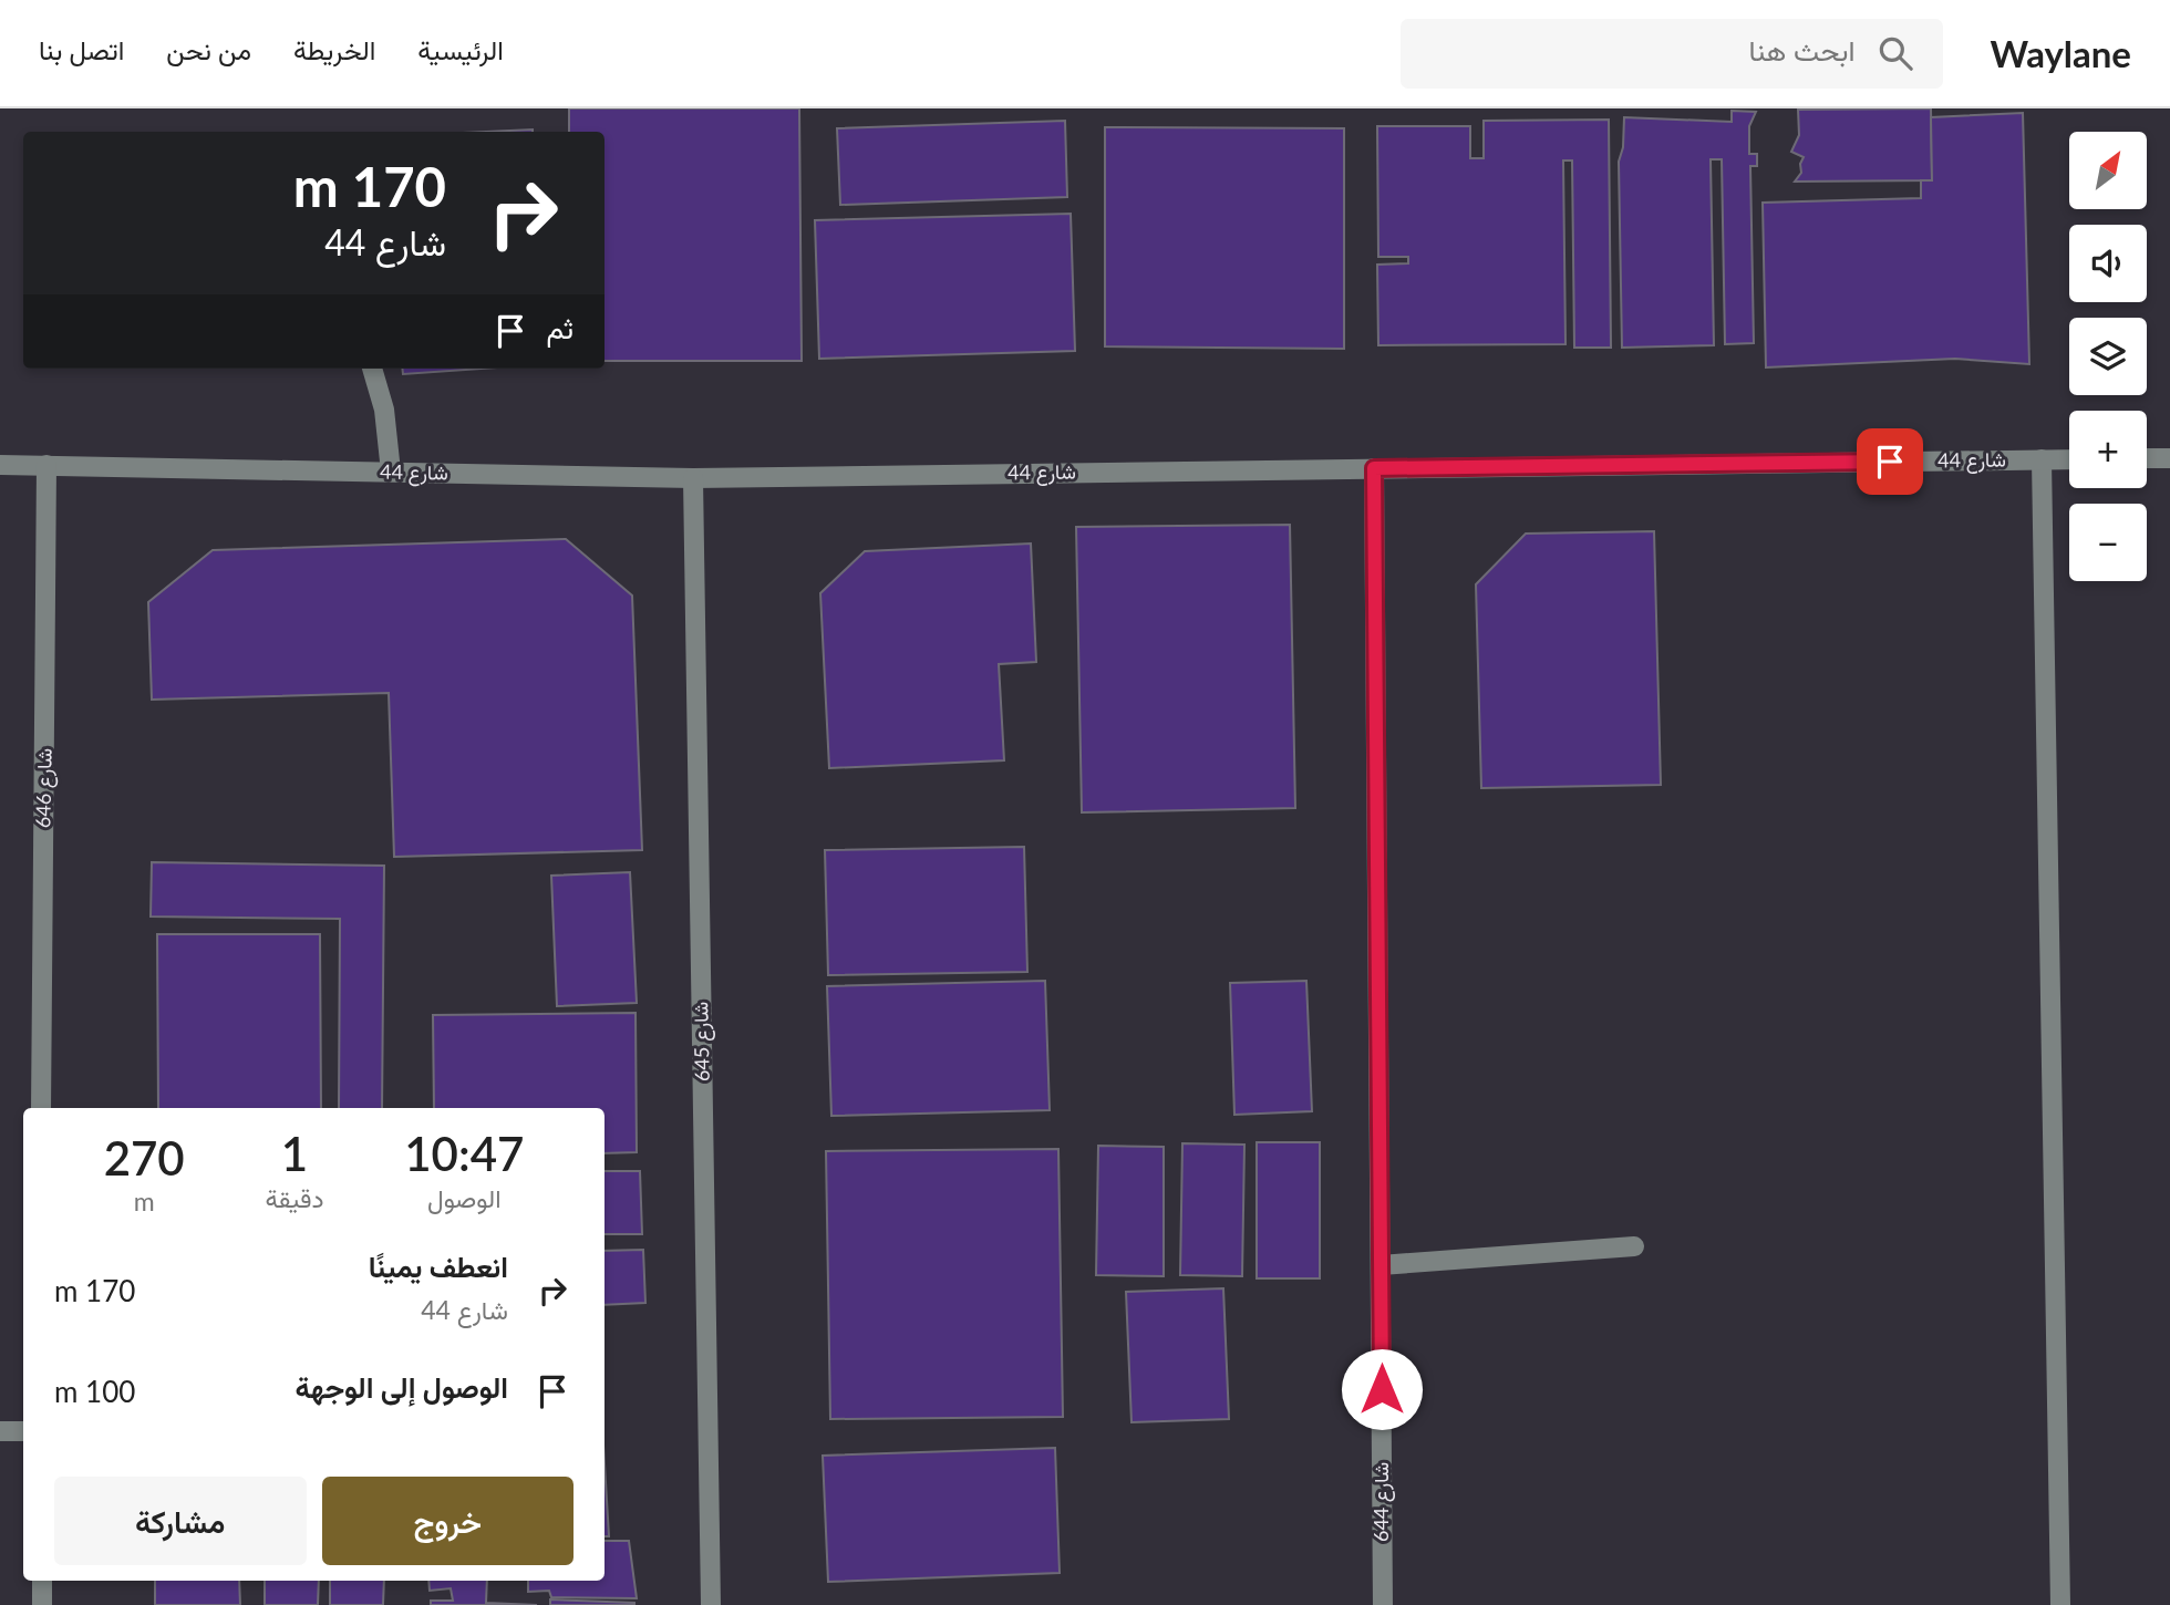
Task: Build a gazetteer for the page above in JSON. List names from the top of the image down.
{
  "streets": {
    "street": [
      "شارع 44",
      "شارع 646",
      "شارع 645",
      "شارع 644"
    ]
  },
  "crossings": [
    ["شارع 44", "شارع 646"],
    ["شارع 44", "شارع 645"],
    ["شارع 44", "شارع 644"]
  ],
  "north": "top right",
  "page": {
    "header": "Waylane",
    "search": "ابحث هنا",
    "nav": [
      "الرئيسية",
      "الخريطة",
      "من نحن",
      "اتصل بنا"
    ],
    "map_buttons": ["+", "−"],
    "turn": ["170 m", "شارع 44"],
    "then": "ثم",
    "eta": [
      "10:47",
      "الوصول",
      "1",
      "دقيقة",
      "270",
      "m"
    ],
    "list": [
      {
        "name": "انعطف يمينًا",
        "note": "شارع 44",
        "value": "170 m"
      },
      {
        "name": "الوصول إلى الوجهة",
        "value": "100 m"
      }
    ],
    "buttons": ["خروج", "مشاركة"]
  }
}
